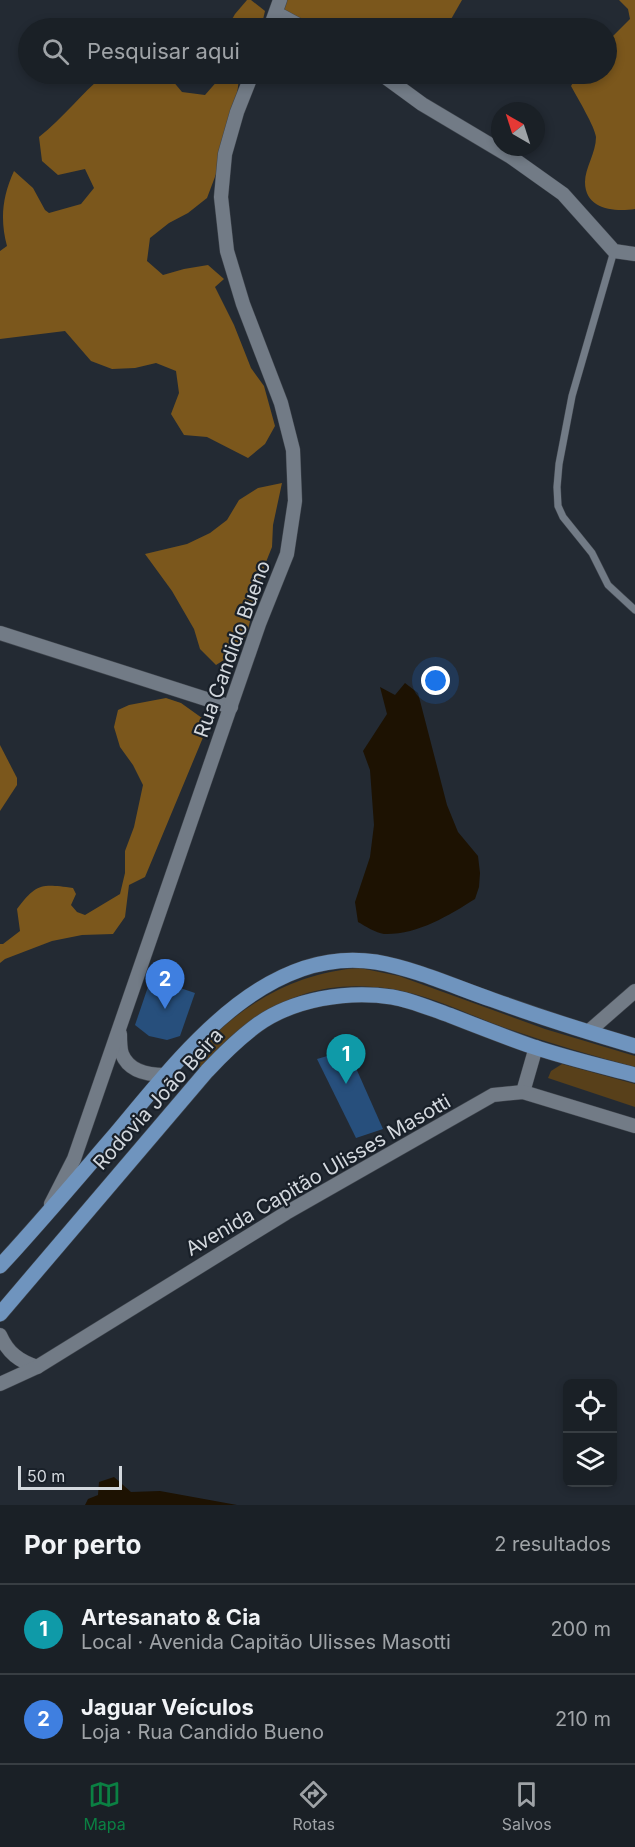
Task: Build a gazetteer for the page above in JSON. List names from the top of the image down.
{
  "streets": {
    "main road": ["Rodovia João Beira"],
    "street": ["Rua Candido Bueno", "Avenida Capitão Ulisses Masotti"]
  },
  "crossings": [
    ["Rua Candido Bueno", "Rodovia João Beira"]
  ],
  "scale_bar": "50 m",
  "north": "top left",
  "page": {
    "search": "Pesquisar aqui",
    "pins": ["2", "1"],
    "scale": "50 m",
    "heading": ["Por perto", "2 resultados"],
    "list": [
      {
        "mark": "1",
        "name": "Artesanato & Cia",
        "note": "Local · Avenida Capitão Ulisses Masotti",
        "value": "200 m"
      },
      {
        "mark": "2",
        "name": "Jaguar Veículos",
        "note": "Loja · Rua Candido Bueno",
        "value": "210 m"
      }
    ],
    "nav": ["Mapa", "Rotas", "Salvos"]
  }
}
